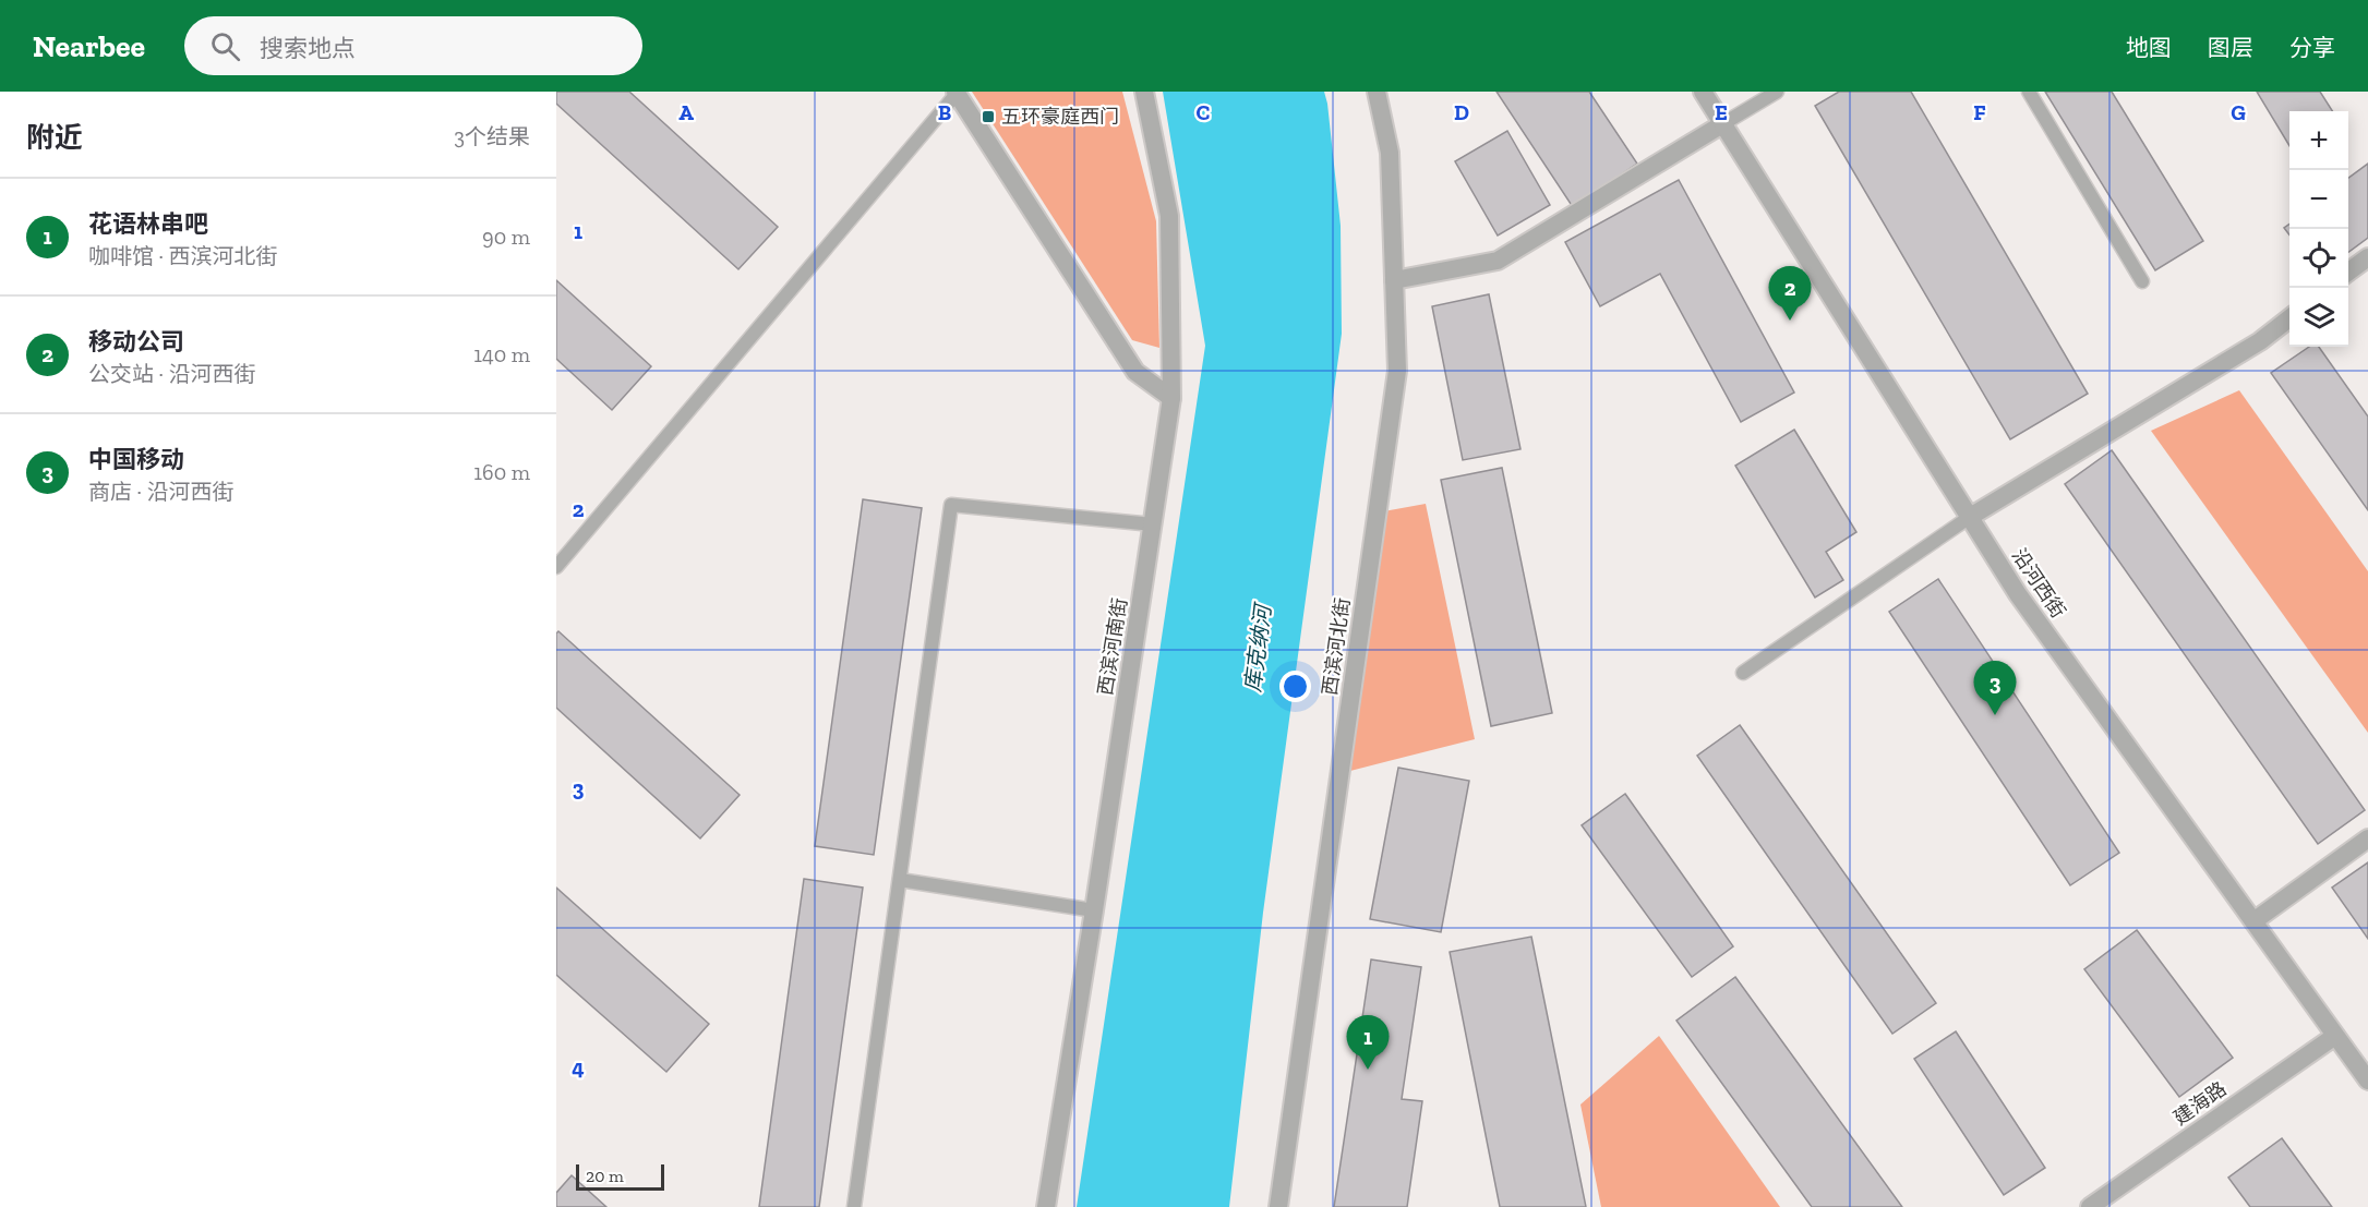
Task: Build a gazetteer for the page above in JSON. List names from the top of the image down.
{
  "streets": {
    "street": [
      "沿河西街",
      "西滨河南街",
      "西滨河北街",
      "建海路"
    ]
  },
  "crossings": [
    ["沿河西街", "建海路"]
  ],
  "water": ["库克纳河"],
  "places": {
    "transit": ["五环豪庭西门"]
  },
  "scale_bar": "20 m",
  "page": {
    "header": "Nearbee",
    "search": "搜索地点",
    "nav": ["地图", "图层", "分享"],
    "heading": ["附近", "3个结果"],
    "map_buttons": ["+", "−"],
    "list": [
      {
        "mark": "1",
        "name": "花语林串吧",
        "note": "咖啡馆 · 西滨河北街",
        "value": "90 m"
      },
      {
        "mark": "2",
        "name": "移动公司",
        "note": "公交站 · 沿河西街",
        "value": "140 m"
      },
      {
        "mark": "3",
        "name": "中国移动",
        "note": "商店 · 沿河西街",
        "value": "160 m"
      }
    ],
    "pins": ["2", "3", "1"],
    "scale": "20 m"
  },
  "grid": {
    "columns": [
      "A",
      "B",
      "C",
      "D",
      "E",
      "F",
      "G"
    ],
    "rows": [
      "1",
      "2",
      "3",
      "4"
    ]
  }
}
